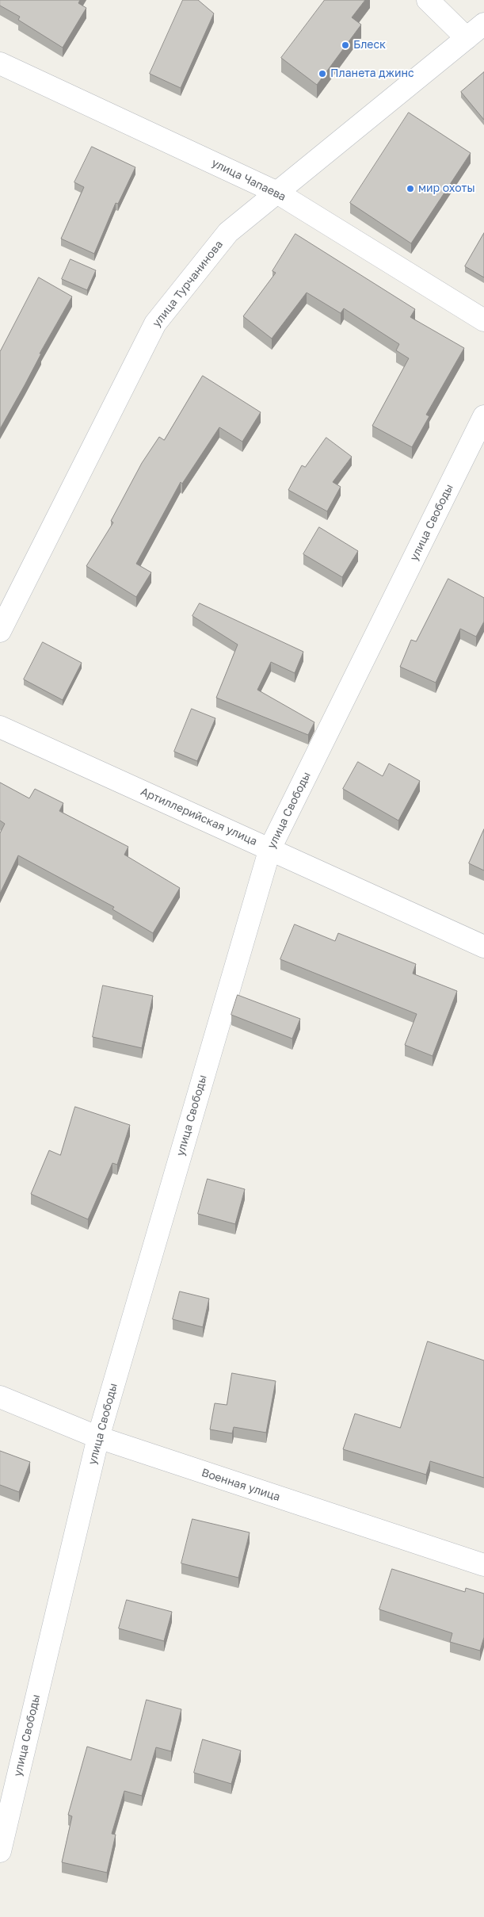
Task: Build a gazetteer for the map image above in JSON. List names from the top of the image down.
{
  "streets": {
    "street": [
      "улица Чапаева",
      "улица Турчанинова",
      "улица Свободы",
      "Артиллерийская улица",
      "Военная улица"
    ]
  },
  "crossings": [
    ["улица Чапаева", "улица Турчанинова"],
    ["улица Свободы", "Артиллерийская улица"],
    ["улица Свободы", "Военная улица"]
  ],
  "places": ["Блеск", "Планета джинс", "мир охоты"]
}
